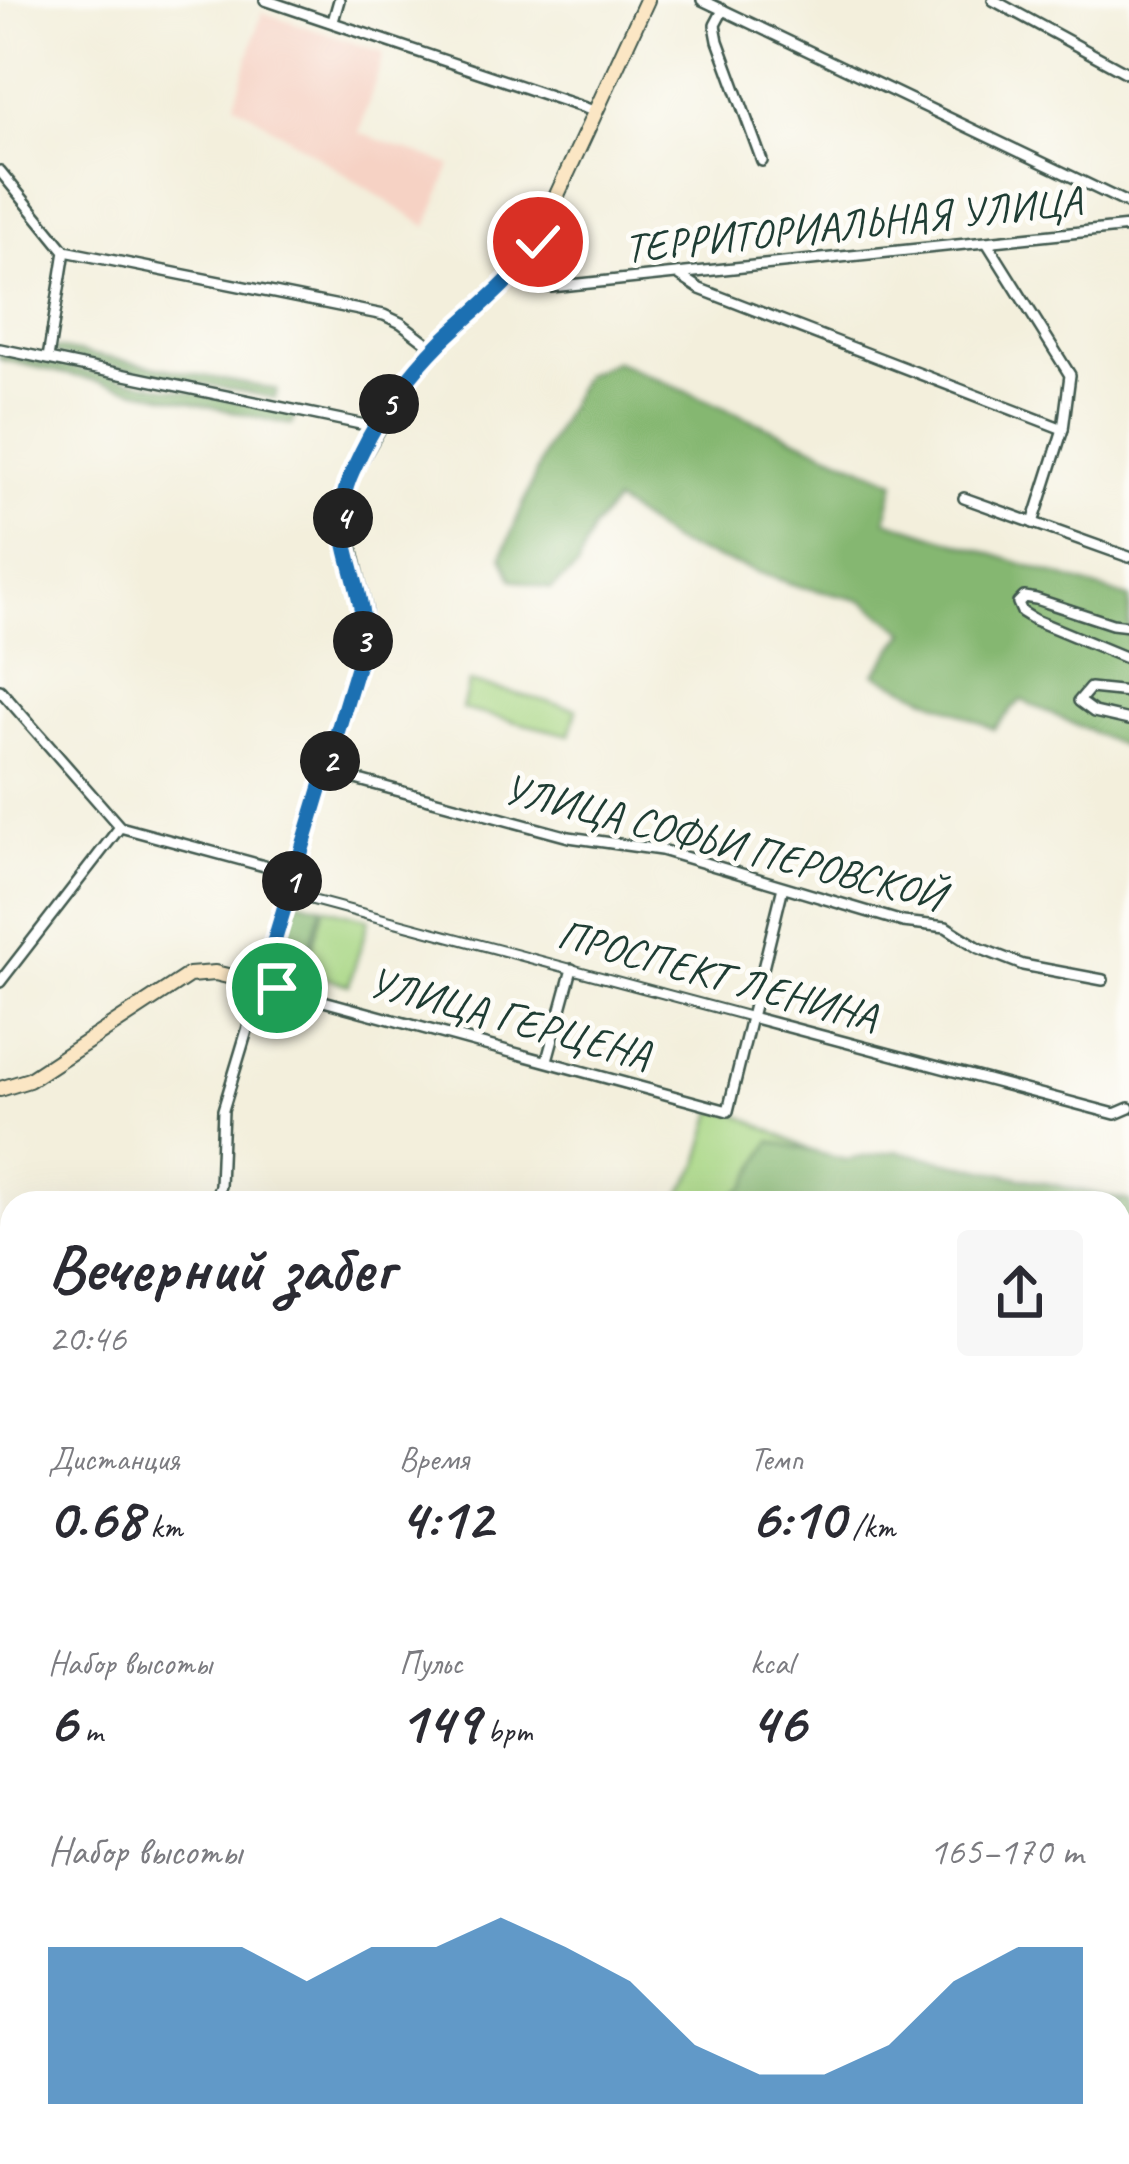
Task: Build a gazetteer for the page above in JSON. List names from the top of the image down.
{
  "streets": {
    "main road": ["УЛИЦА ГЕРЦЕНА"],
    "street": ["ТЕРРИТОРИАЛЬНАЯ УЛИЦА", "УЛИЦА СОФЬИ ПЕРОВСКОЙ", "ПРОСПЕКТ ЛЕНИНА"]
  },
  "crossings": [
    ["ПРОСПЕКТ ЛЕНИНА", "УЛИЦА ГЕРЦЕНА"]
  ],
  "page": {
    "pins": [
      "5",
      "4",
      "3",
      "2",
      "1"
    ],
    "heading": ["Вечерний забег", "20:46"],
    "stats": [
      ["Дистанция", "0.68 km"],
      ["Время", "4:12"],
      ["Темп", "6:10 /km"],
      ["Набор высоты", "6 m"],
      ["Пульс", "149 bpm"],
      ["kcal", "46"]
    ],
    "chart": ["Набор высоты", "165–170 m"]
  }
}
